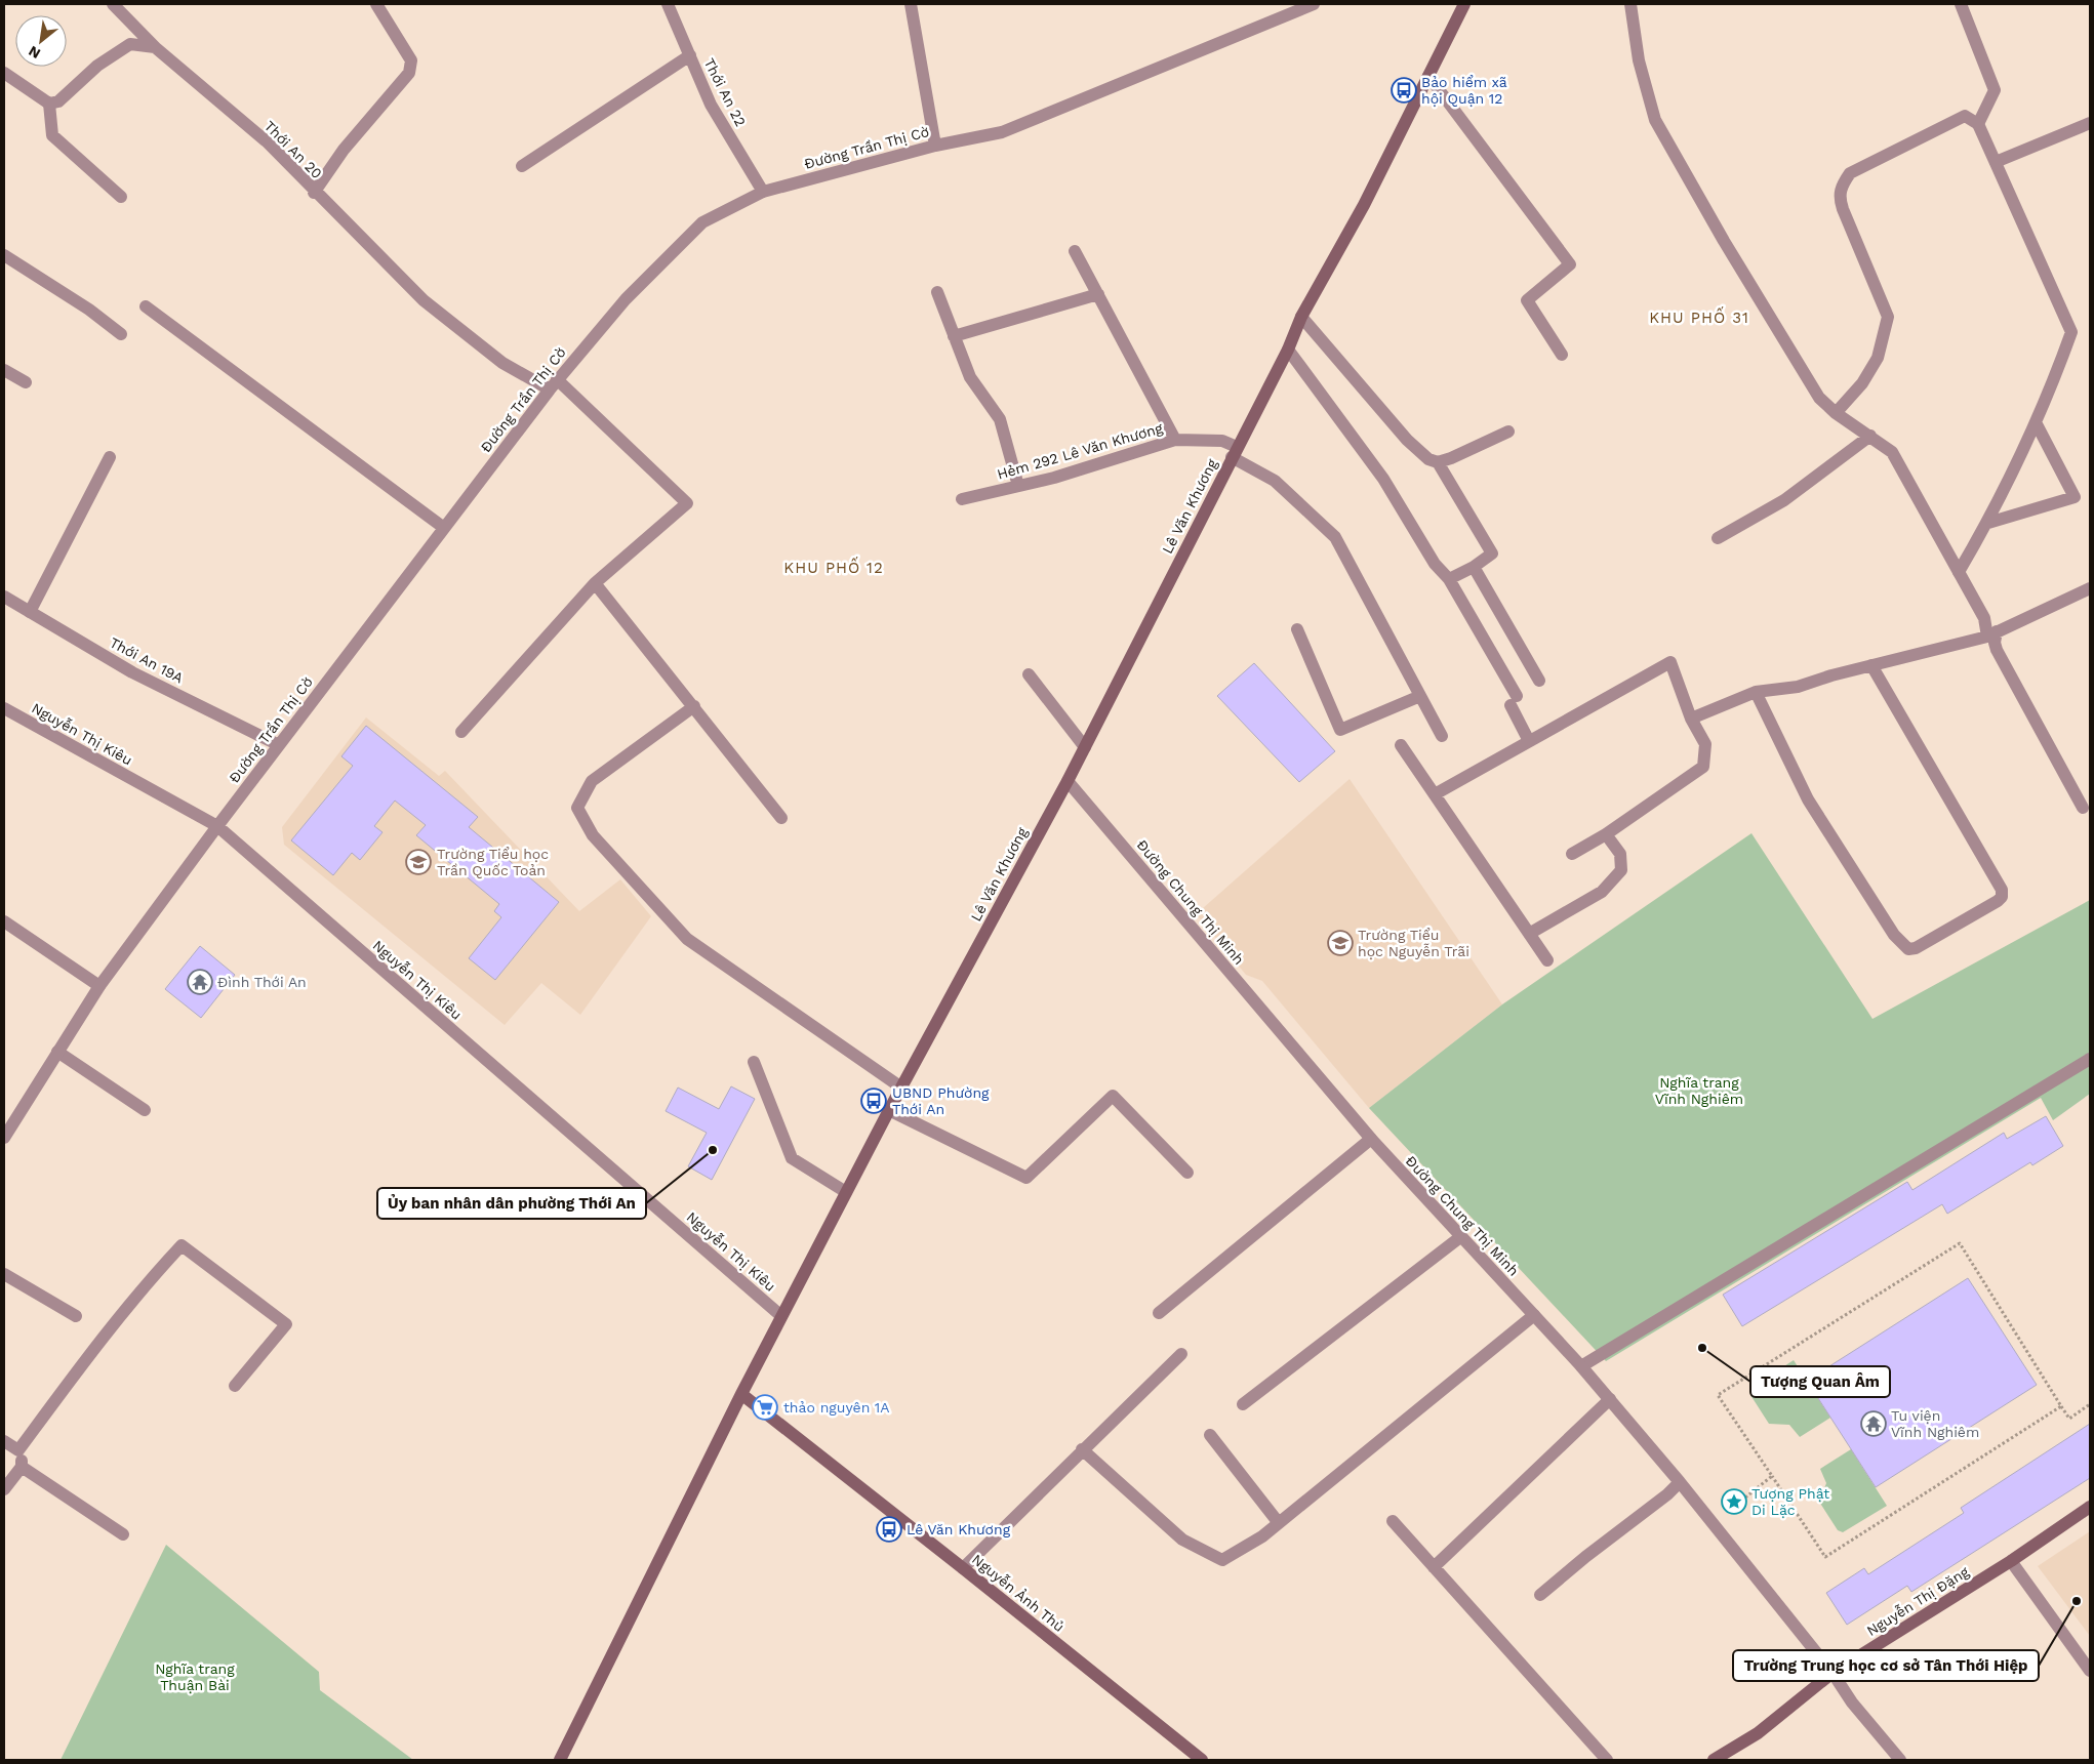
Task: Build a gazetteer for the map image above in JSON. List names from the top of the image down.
{
  "streets": {
    "main road": ["Lê Văn Khương", "Nguyễn Ảnh Thủ", "Nguyễn Thị Đặng"],
    "street": [
      "Thới An 22",
      "Đường Trần Thị Cờ",
      "Thới An 20",
      "Hẻm 292 Lê Văn Khương",
      "Thới An 19A",
      "Nguyễn Thị Kiêu",
      "Đường Chung Thị Minh"
    ]
  },
  "crossings": [
    ["Thới An 22", "Đường Trần Thị Cờ"],
    ["Đường Trần Thị Cờ", "Thới An 20"],
    ["Đường Trần Thị Cờ", "Thới An 19A"],
    ["Đường Trần Thị Cờ", "Nguyễn Thị Kiêu"],
    ["Hẻm 292 Lê Văn Khương", "Lê Văn Khương"],
    ["Lê Văn Khương", "Nguyễn Thị Kiêu"],
    ["Lê Văn Khương", "Đường Chung Thị Minh"],
    ["Lê Văn Khương", "Nguyễn Ảnh Thủ"],
    ["Đường Chung Thị Minh", "Nguyễn Thị Đặng"]
  ],
  "districts": ["KHU PHỐ 31", "KHU PHỐ 12"],
  "parks": ["Nghĩa trang Vĩnh Nghiêm", "Nghĩa trang Thuận Bài"],
  "places": {
    "bus stop": ["Bảo hiểm xã hội Quận 12", "UBND Phường Thới An", "Lê Văn Khương"],
    "school or university": ["Trường Tiểu học Trần Quốc Toản", "Trường Tiểu học Nguyễn Trãi"],
    "temple": ["Đình Thới An", "Tu viện Vĩnh Nghiêm"],
    "other": ["Ủy ban nhân dân phường Thới An", "Tượng Quan Âm", "Trường Trung học cơ sở Tân Thới Hiệp"],
    "supermarket": ["thảo nguyên 1A"],
    "place": ["Tượng Phật Di Lặc"]
  },
  "north": "bottom left"
}
